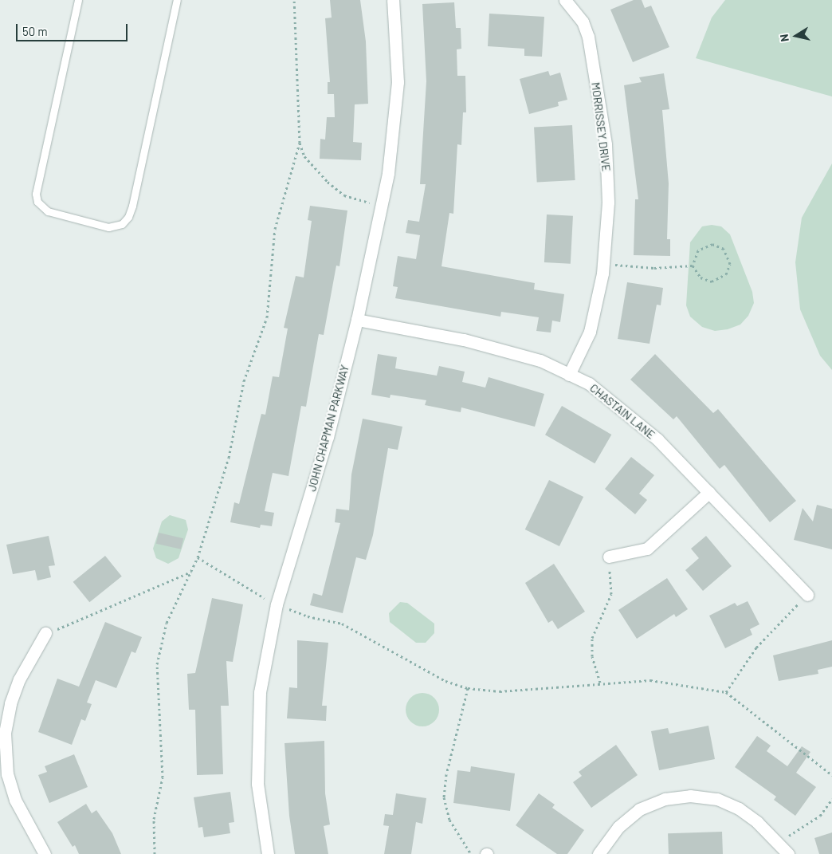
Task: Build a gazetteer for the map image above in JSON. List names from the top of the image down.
{
  "streets": {
    "street": ["MORRISSEY DRIVE", "CHASTAIN LANE", "JOHN CHAPMAN PARKWAY"]
  },
  "crossings": [
    ["MORRISSEY DRIVE", "CHASTAIN LANE"],
    ["CHASTAIN LANE", "JOHN CHAPMAN PARKWAY"]
  ],
  "scale_bar": "50 m",
  "north": "left"
}
